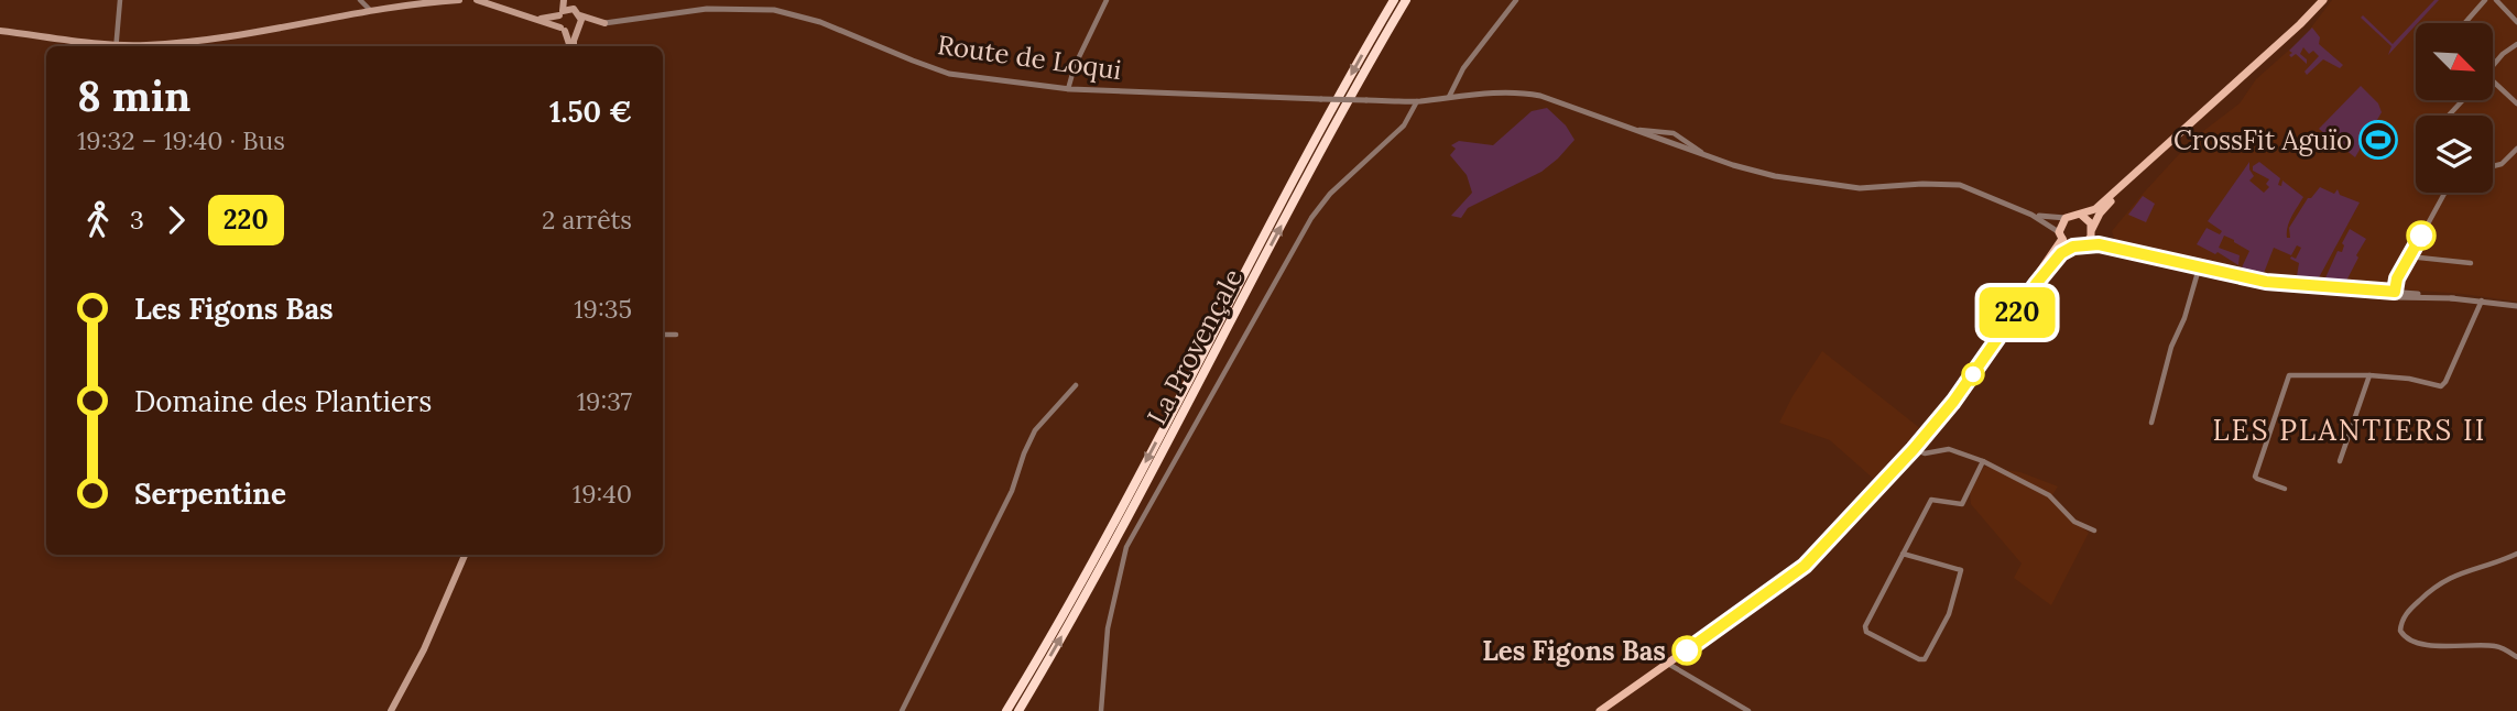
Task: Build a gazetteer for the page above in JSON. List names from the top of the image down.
{
  "streets": {
    "highway": ["La Provençale"],
    "street": ["Route de Loqui"]
  },
  "districts": ["LES PLANTIERS II"],
  "places": {
    "sports": ["CrossFit Aguïo"],
    "other": ["Les Figons Bas"]
  },
  "lines": ["bus line 220"],
  "north": "bottom right",
  "page": {
    "on_map": "220",
    "heading": ["8 min", "19:32 – 19:40 · Bus", "1.50 €"],
    "legs": ["3", "220", "2 arrêts"],
    "list": [
      {
        "name": "Les Figons Bas",
        "value": "19:35"
      },
      {
        "name": "Domaine des Plantiers",
        "value": "19:37"
      },
      {
        "name": "Serpentine",
        "value": "19:40"
      }
    ]
  }
}
